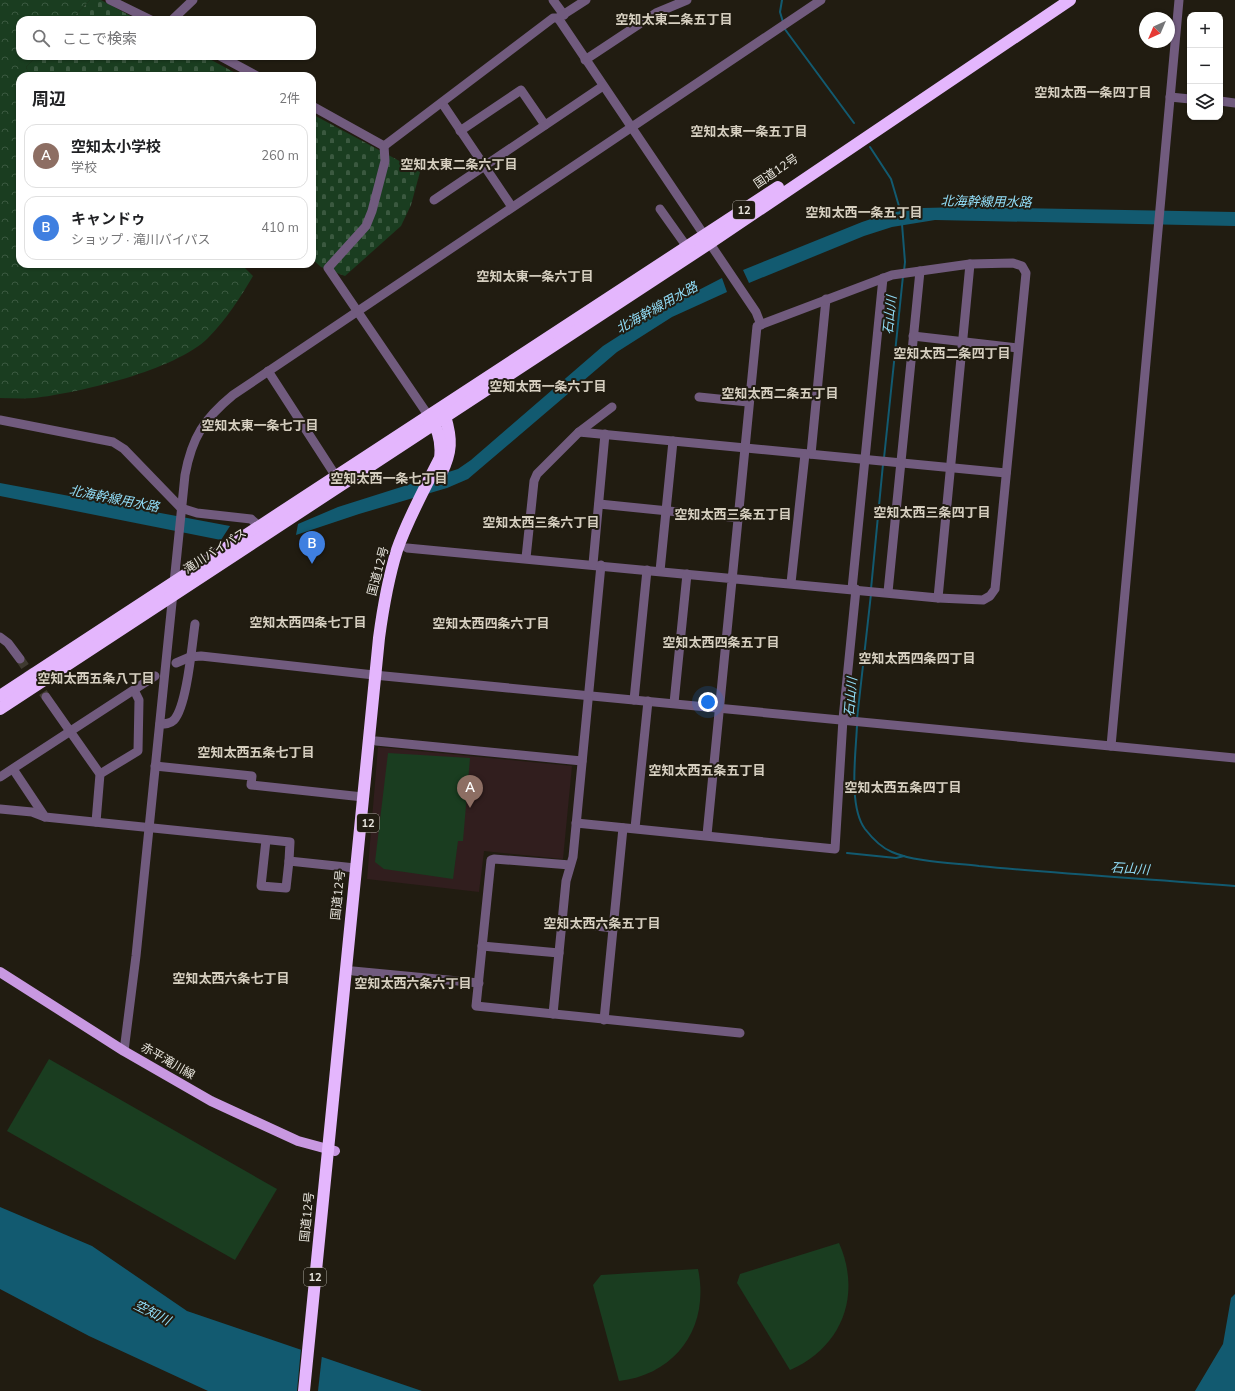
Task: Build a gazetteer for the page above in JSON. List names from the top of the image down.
{
  "streets": {
    "highway": ["国道12号", "12", "滝川バイパス"],
    "main road": ["赤平滝川線"]
  },
  "crossings": [
    ["国道12号", "滝川バイパス"],
    ["国道12号", "赤平滝川線"]
  ],
  "districts": [
    "空知太東二条五丁目",
    "空知太西一条四丁目",
    "空知太東一条五丁目",
    "空知太東二条六丁目",
    "空知太西一条五丁目",
    "空知太東一条六丁目",
    "空知太西二条四丁目",
    "空知太西一条六丁目",
    "空知太西二条五丁目",
    "空知太東一条七丁目",
    "空知太西一条七丁目",
    "空知太西三条四丁目",
    "空知太西三条五丁目",
    "空知太西三条六丁目",
    "空知太西四条七丁目",
    "空知太西四条六丁目",
    "空知太西四条五丁目",
    "空知太西四条四丁目",
    "空知太西五条八丁目",
    "空知太西五条七丁目",
    "空知太西五条五丁目",
    "空知太西五条四丁目",
    "空知太西六条五丁目",
    "空知太西六条七丁目",
    "空知太西六条六丁目"
  ],
  "water": ["北海幹線用水路", "石山川", "空知川"],
  "north": "bottom left",
  "page": {
    "map_buttons": ["+", "−"],
    "search": "ここで検索",
    "heading": ["周辺", "2件"],
    "list": [
      {
        "mark": "A",
        "name": "空知太小学校",
        "note": "学校",
        "value": "260 m"
      },
      {
        "mark": "B",
        "name": "キャンドゥ",
        "note": "ショップ · 滝川バイパス",
        "value": "410 m"
      }
    ],
    "pins": ["B", "A"]
  }
}
